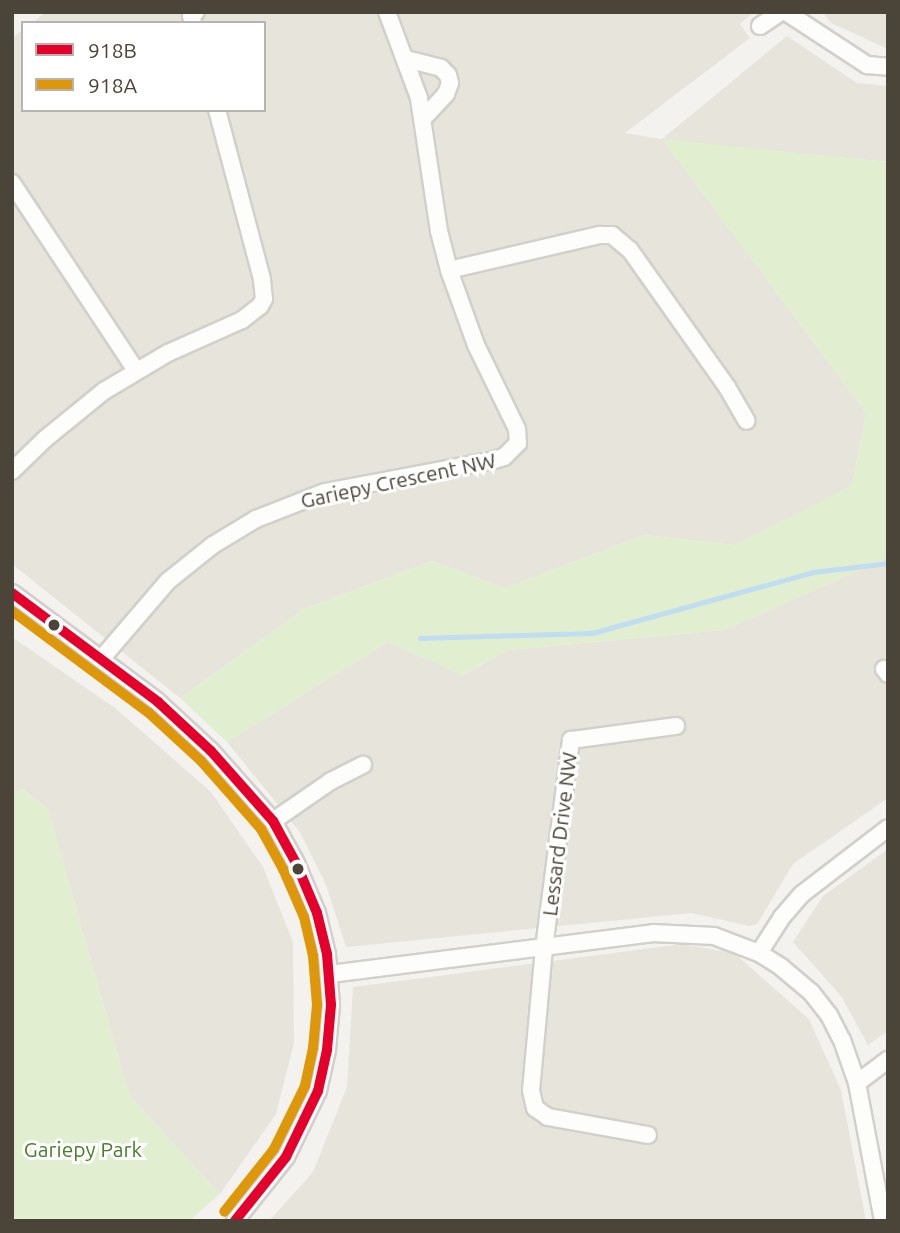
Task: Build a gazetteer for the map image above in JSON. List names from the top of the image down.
{
  "streets": {
    "street": ["Gariepy Crescent NW", "Lessard Drive NW"]
  },
  "parks": ["Gariepy Park"],
  "lines": ["transit line 918B", "transit line 918A"],
  "legend": ["918B", "918A"]
}
